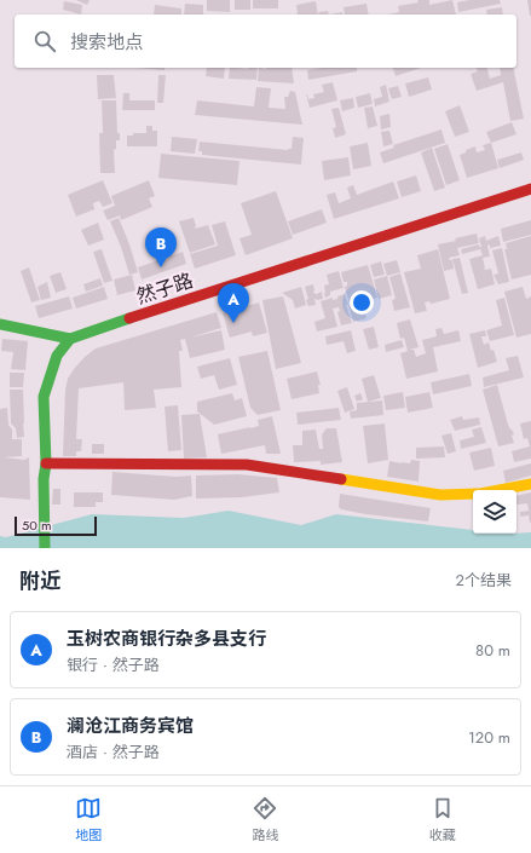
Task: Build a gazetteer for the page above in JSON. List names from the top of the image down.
{
  "streets": {
    "main road": ["然子路"]
  },
  "scale_bar": "50 m",
  "page": {
    "search": "搜索地点",
    "pins": ["B", "A"],
    "scale": "50 m",
    "heading": ["附近", "2个结果"],
    "list": [
      {
        "mark": "A",
        "name": "玉树农商银行杂多县支行",
        "note": "银行 · 然子路",
        "value": "80 m"
      },
      {
        "mark": "B",
        "name": "澜沧江商务宾馆",
        "note": "酒店 · 然子路",
        "value": "120 m"
      }
    ],
    "nav": ["地图", "路线", "收藏"]
  }
}
